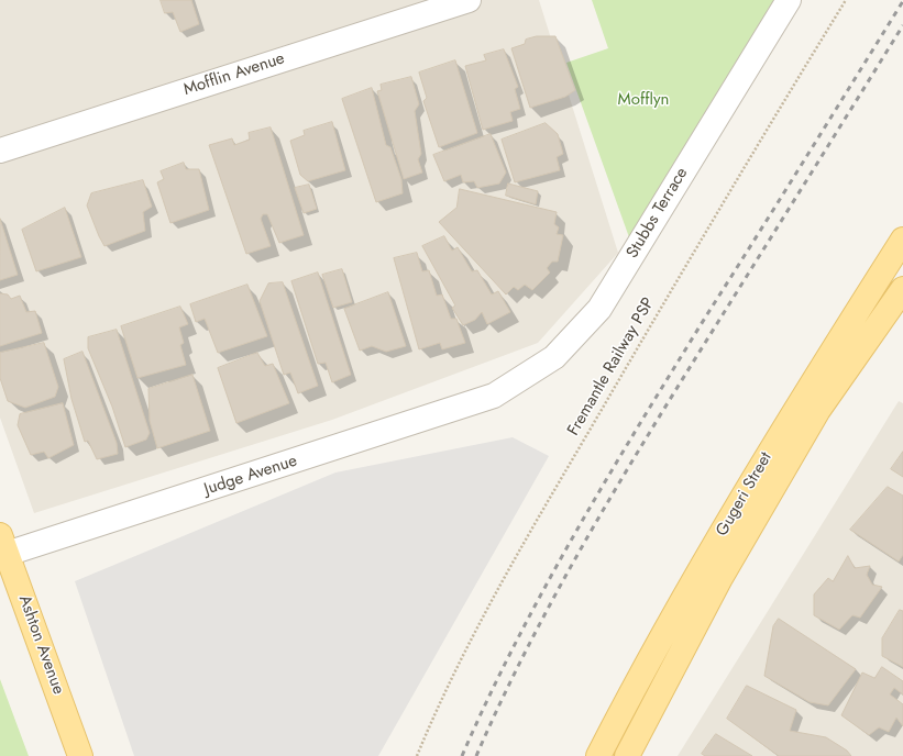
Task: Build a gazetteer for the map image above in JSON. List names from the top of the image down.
{
  "streets": {
    "main road": ["Gugeri Street", "Ashton Avenue"],
    "street": ["Mofflin Avenue", "Stubbs Terrace", "Judge Avenue"],
    "path": ["Fremantle Railway PSP"]
  },
  "crossings": [
    ["Stubbs Terrace", "Judge Avenue"],
    ["Judge Avenue", "Ashton Avenue"]
  ],
  "parks": ["Mofflyn"]
}
